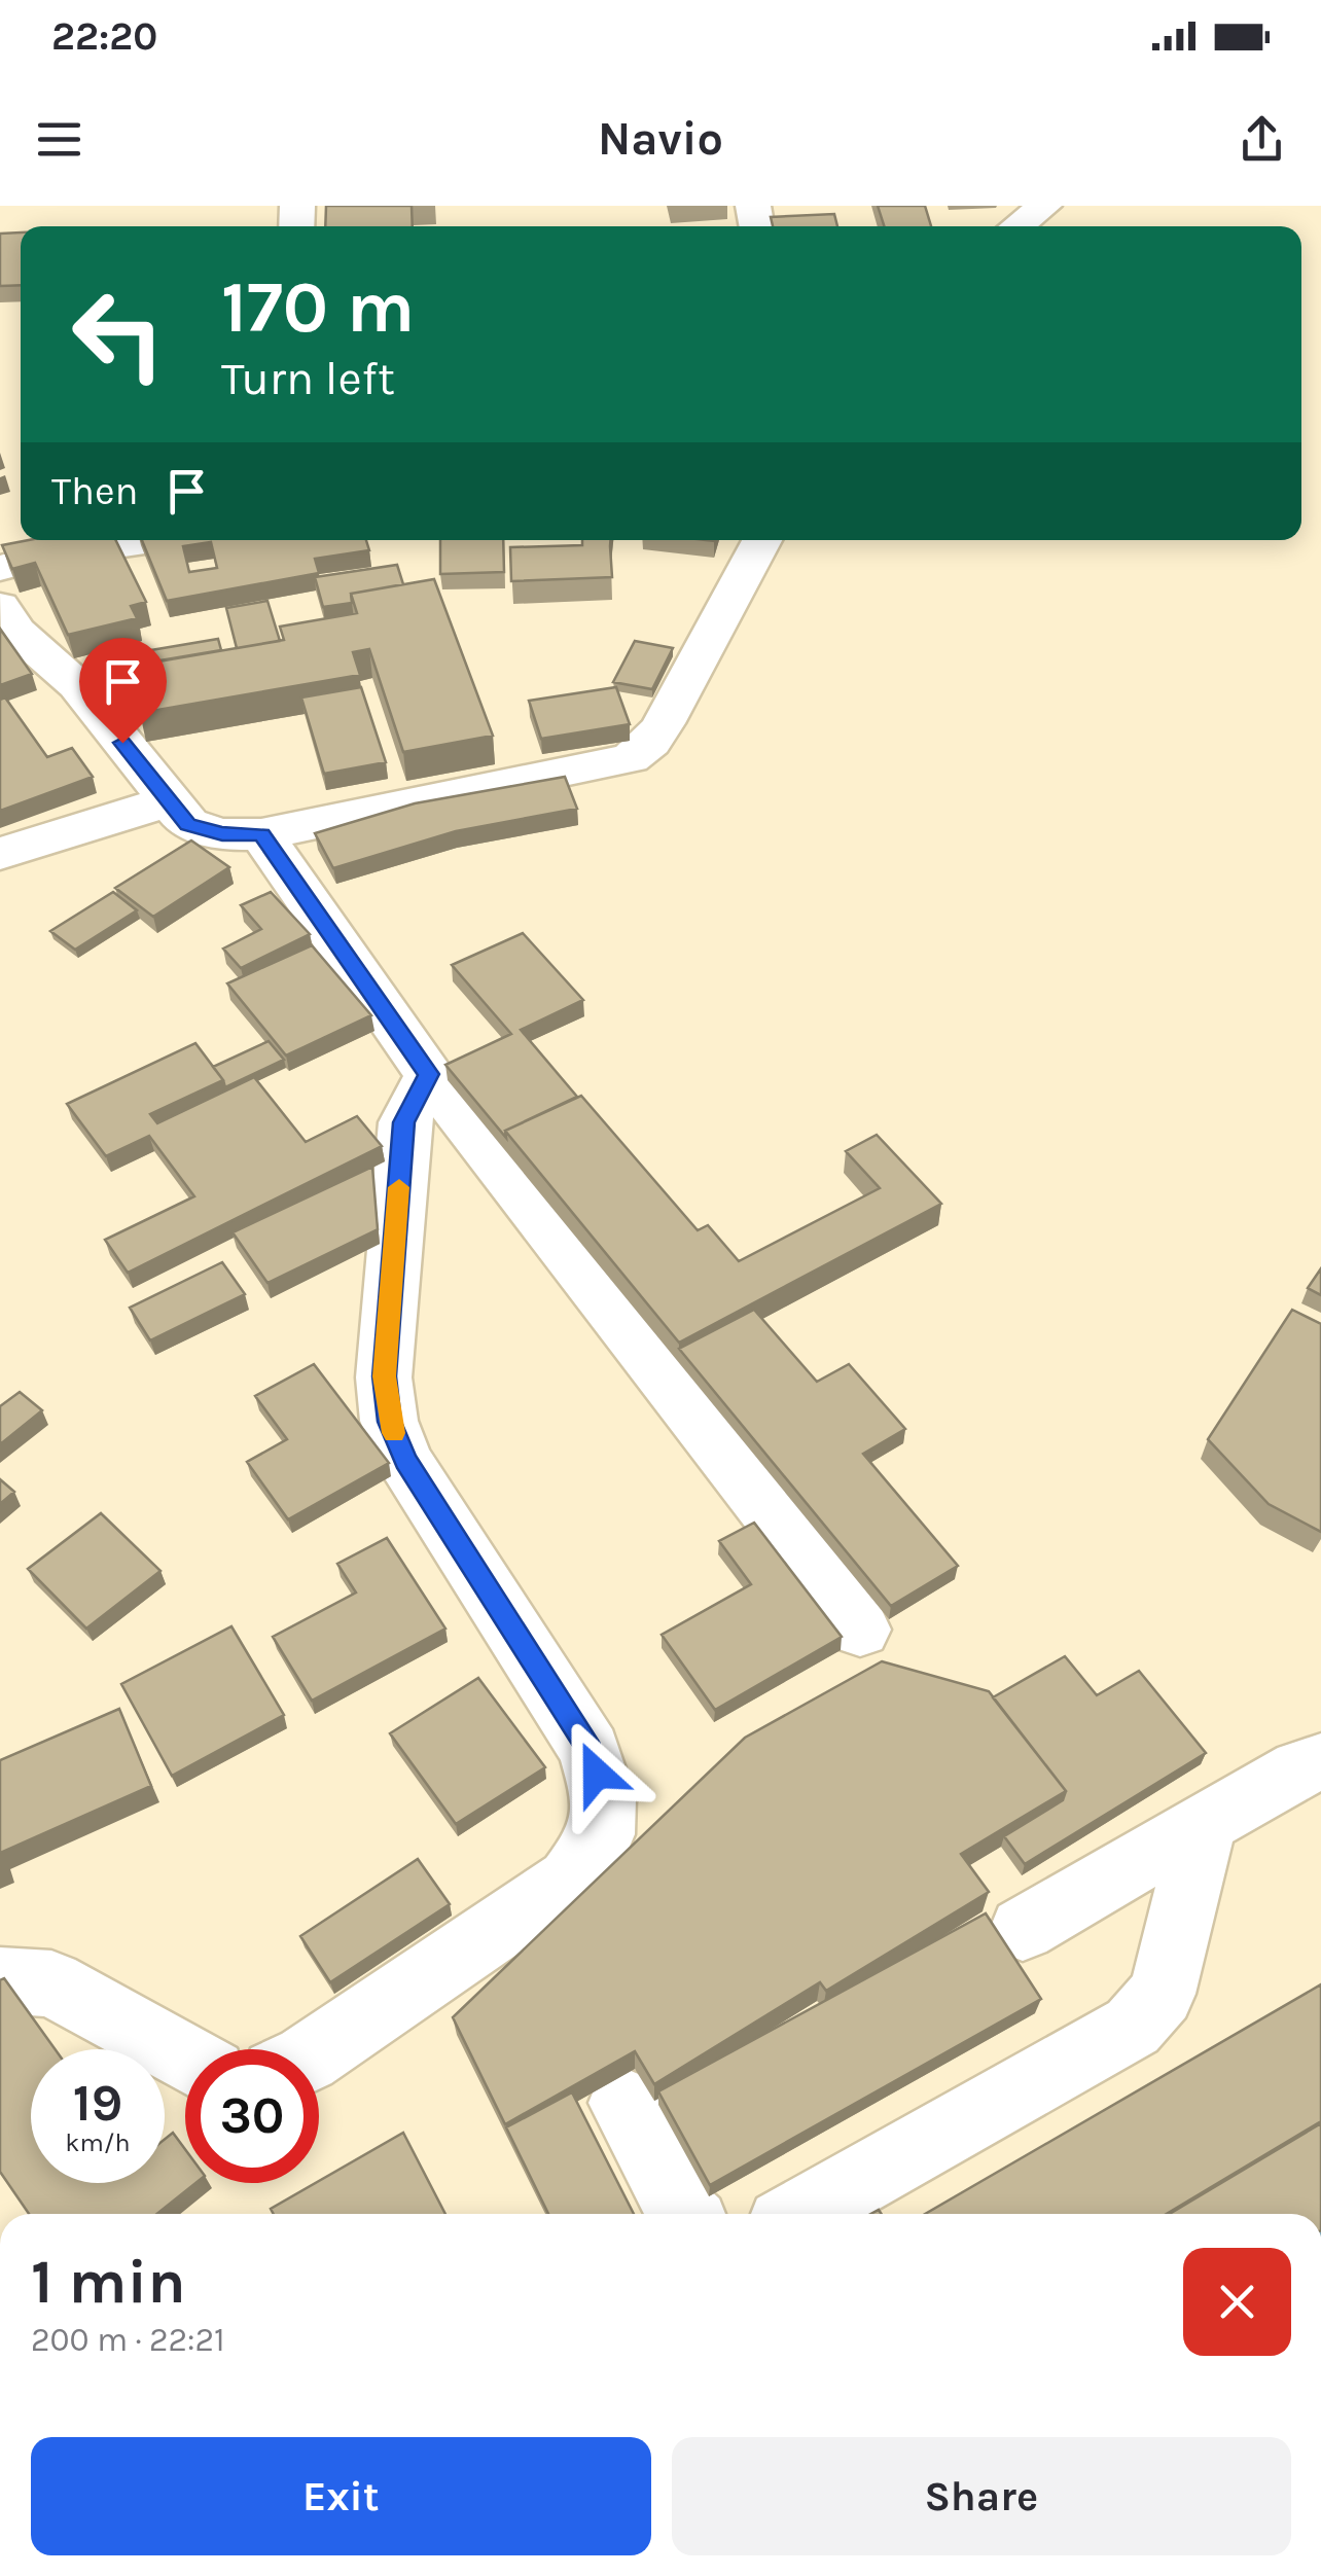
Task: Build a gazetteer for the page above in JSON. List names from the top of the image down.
{
  "page": {
    "status": "22:20",
    "header": "Navio",
    "turn": ["170 m", "Turn left"],
    "then": "Then",
    "speed": "19 km/h",
    "limit": "30",
    "heading": ["1 min", "200 m · 22:21"],
    "buttons": ["Exit", "Share"]
  }
}
